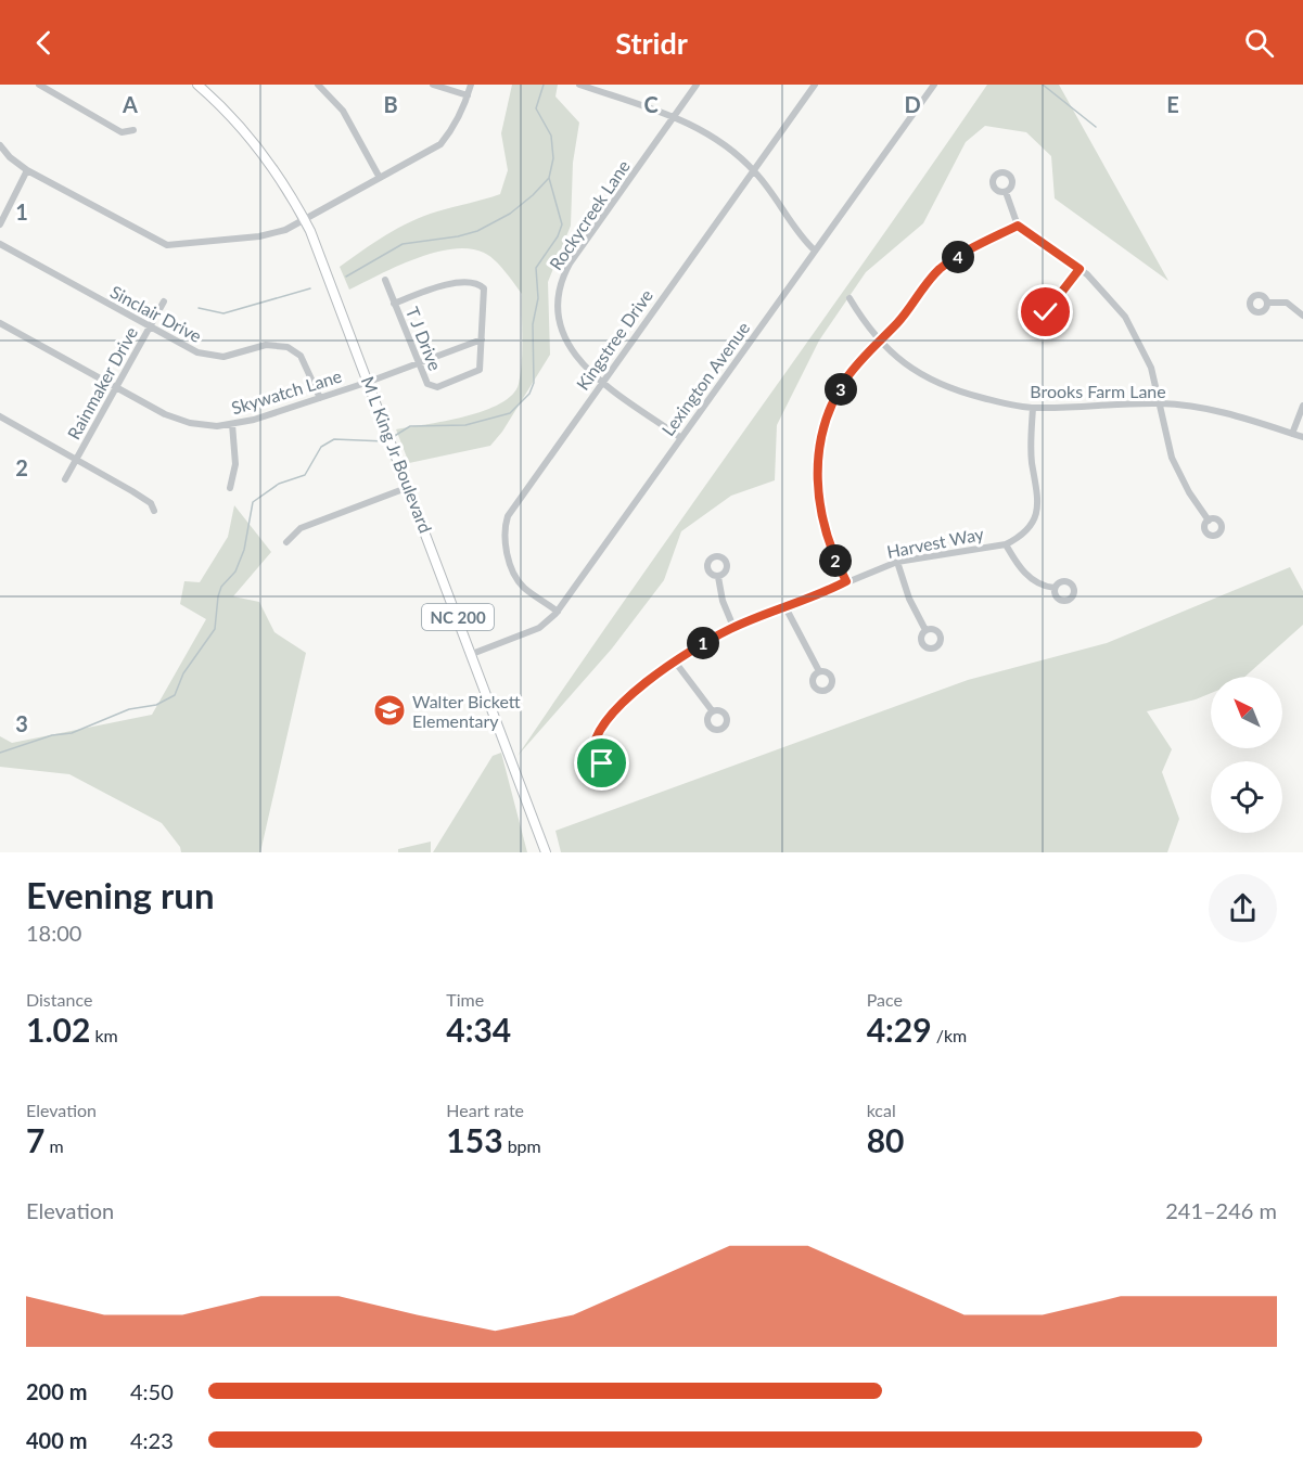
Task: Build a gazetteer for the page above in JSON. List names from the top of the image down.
{
  "streets": {
    "main road": ["M L King Jr Boulevard", "NC 200"],
    "street": [
      "Rockycreek Lane",
      "Sinclair Drive",
      "T J Drive",
      "Kingstree Drive",
      "Lexington Avenue",
      "Rainmaker Drive",
      "Brooks Farm Lane",
      "Skywatch Lane",
      "Harvest Way"
    ]
  },
  "crossings": [
    ["Rockycreek Lane", "Kingstree Drive"],
    ["Rockycreek Lane", "Lexington Avenue"],
    ["Sinclair Drive", "Rainmaker Drive"],
    ["Sinclair Drive", "Skywatch Lane"],
    ["T J Drive", "Skywatch Lane"],
    ["Kingstree Drive", "Lexington Avenue"],
    ["Lexington Avenue", "M L King Jr Boulevard"],
    ["Rainmaker Drive", "Skywatch Lane"],
    ["Brooks Farm Lane", "Harvest Way"],
    ["Skywatch Lane", "M L King Jr Boulevard"]
  ],
  "places": {
    "school or university": ["Walter Bickett Elementary"]
  },
  "north": "top left",
  "page": {
    "header": "Stridr",
    "pins": [
      "4",
      "3",
      "2",
      "1"
    ],
    "heading": ["Evening run", "18:00"],
    "stats": [
      ["Distance", "1.02 km"],
      ["Time", "4:34"],
      ["Pace", "4:29 /km"],
      ["Elevation", "7 m"],
      ["Heart rate", "153 bpm"],
      ["kcal", "80"]
    ],
    "chart": ["Elevation", "241–246 m"],
    "list": [
      {
        "name": "200 m",
        "note": "4:50"
      },
      {
        "name": "400 m",
        "note": "4:23"
      }
    ]
  },
  "grid": {
    "columns": [
      "A",
      "B",
      "C",
      "D",
      "E"
    ],
    "rows": ["1", "2", "3"]
  }
}
